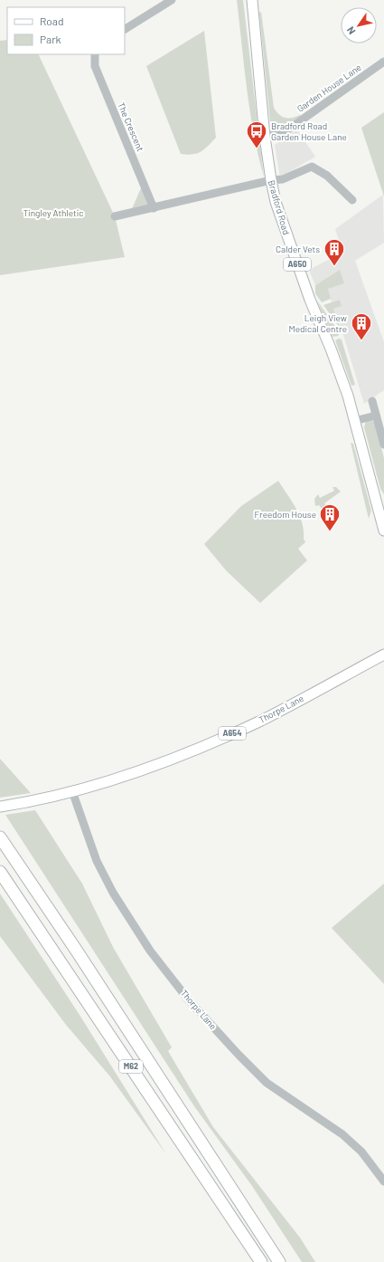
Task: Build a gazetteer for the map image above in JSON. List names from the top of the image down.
{
  "streets": {
    "highway": ["M62"],
    "main road": [
      "Bradford Road",
      "A650",
      "Thorpe Lane",
      "A654"
    ],
    "street": ["Garden House Lane", "The Crescent"]
  },
  "crossings": [
    ["Garden House Lane", "Bradford Road"]
  ],
  "parks": ["Tingley Athletic"],
  "places": {
    "bus stop": ["Bradford Road Garden House Lane"],
    "building": ["Calder Vets", "Leigh View Medical Centre", "Freedom House"]
  },
  "legend": ["Road", "Park"],
  "north": "bottom left"
}
